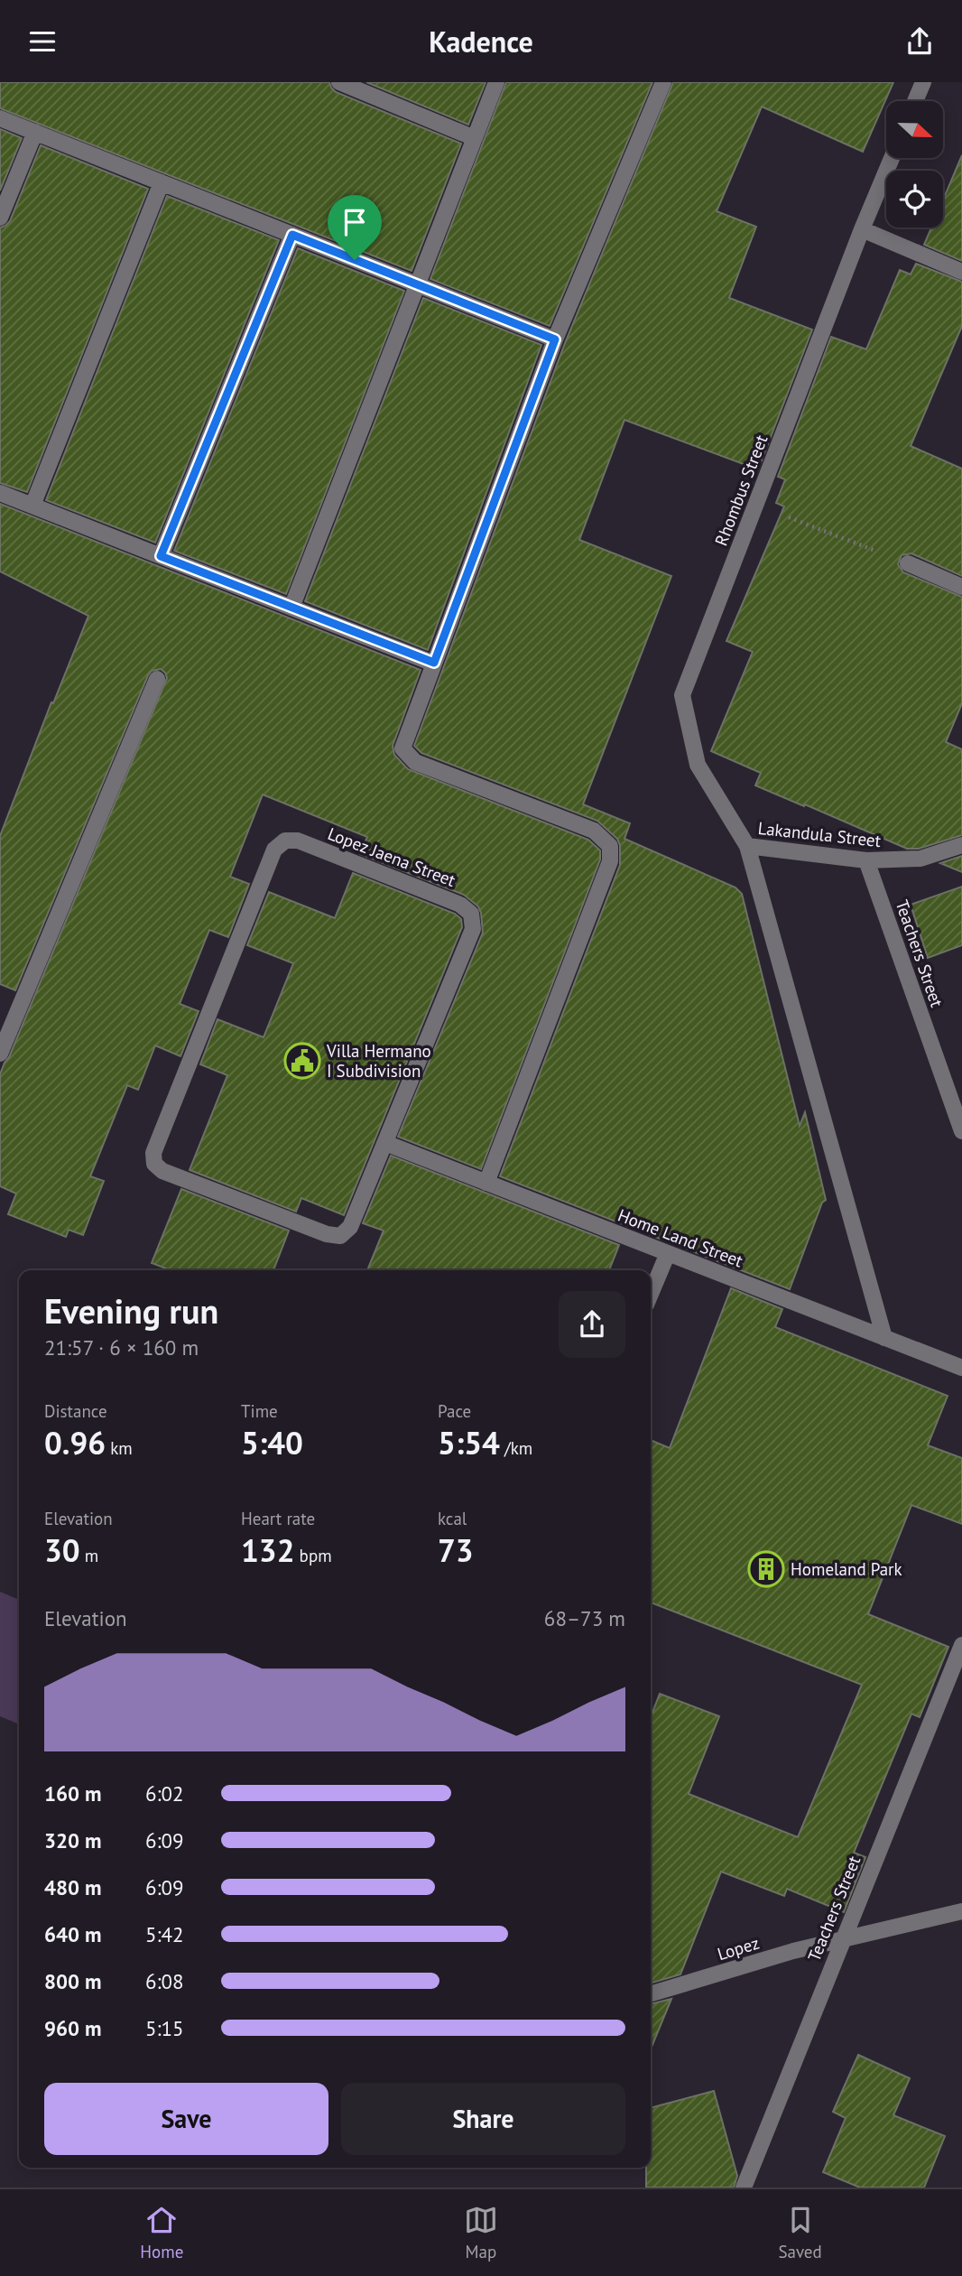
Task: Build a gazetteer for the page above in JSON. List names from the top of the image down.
{
  "streets": {
    "street": [
      "Rhombus Street",
      "Lakandula Street",
      "Lopez Jaena Street",
      "Teachers Street",
      "Home Land Street",
      "Lopez"
    ]
  },
  "crossings": [
    ["Rhombus Street", "Lakandula Street"],
    ["Rhombus Street", "Home Land Street"],
    ["Lakandula Street", "Teachers Street"],
    ["Lopez Jaena Street", "Home Land Street"],
    ["Teachers Street", "Lopez"]
  ],
  "places": {
    "public building": ["Villa Hermano I Subdivision"],
    "building": ["Homeland Park"]
  },
  "north": "right",
  "page": {
    "header": "Kadence",
    "heading": ["Evening run", "21:57 · 6 × 160 m"],
    "stats": [
      ["Distance", "0.96 km"],
      ["Time", "5:40"],
      ["Pace", "5:54 /km"],
      ["Elevation", "30 m"],
      ["Heart rate", "132 bpm"],
      ["kcal", "73"]
    ],
    "chart": ["Elevation", "68–73 m"],
    "list": [
      {
        "name": "160 m",
        "note": "6:02"
      },
      {
        "name": "320 m",
        "note": "6:09"
      },
      {
        "name": "480 m",
        "note": "6:09"
      },
      {
        "name": "640 m",
        "note": "5:42"
      },
      {
        "name": "800 m",
        "note": "6:08"
      },
      {
        "name": "960 m",
        "note": "5:15"
      }
    ],
    "buttons": ["Save", "Share"],
    "tabs": ["Home", "Map", "Saved"]
  }
}
